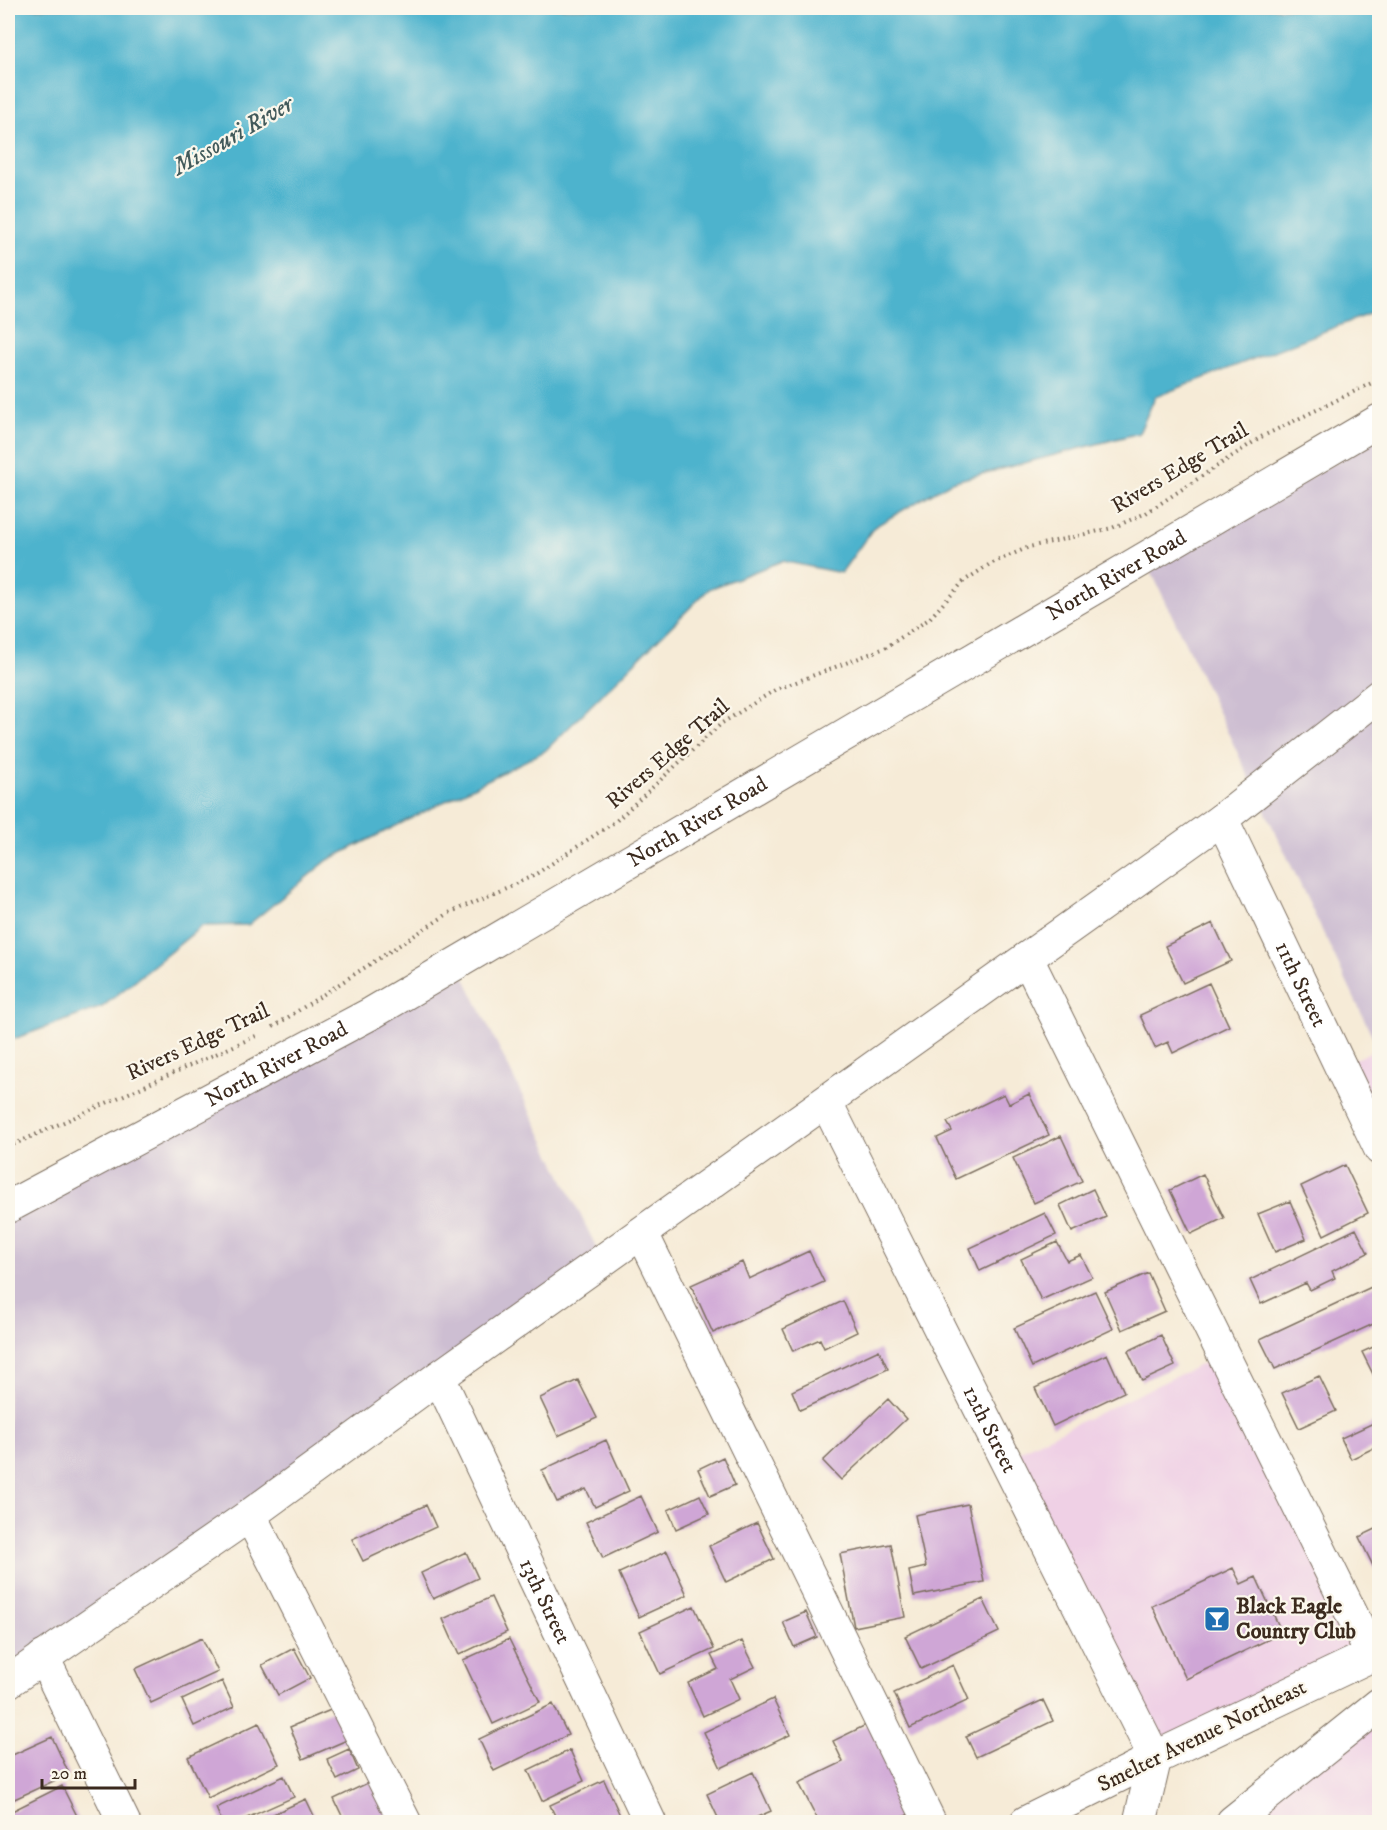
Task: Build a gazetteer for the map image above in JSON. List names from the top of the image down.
{
  "streets": {
    "main road": ["Smelter Avenue Northeast"],
    "street": [
      "North River Road",
      "11th Street",
      "12th Street",
      "13th Street"
    ],
    "path": ["Rivers Edge Trail"]
  },
  "crossings": [
    ["12th Street", "Smelter Avenue Northeast"]
  ],
  "water": ["Missouri River"],
  "places": {
    "bar": ["Black Eagle Country Club"]
  },
  "scale_bar": "20 m"
}
